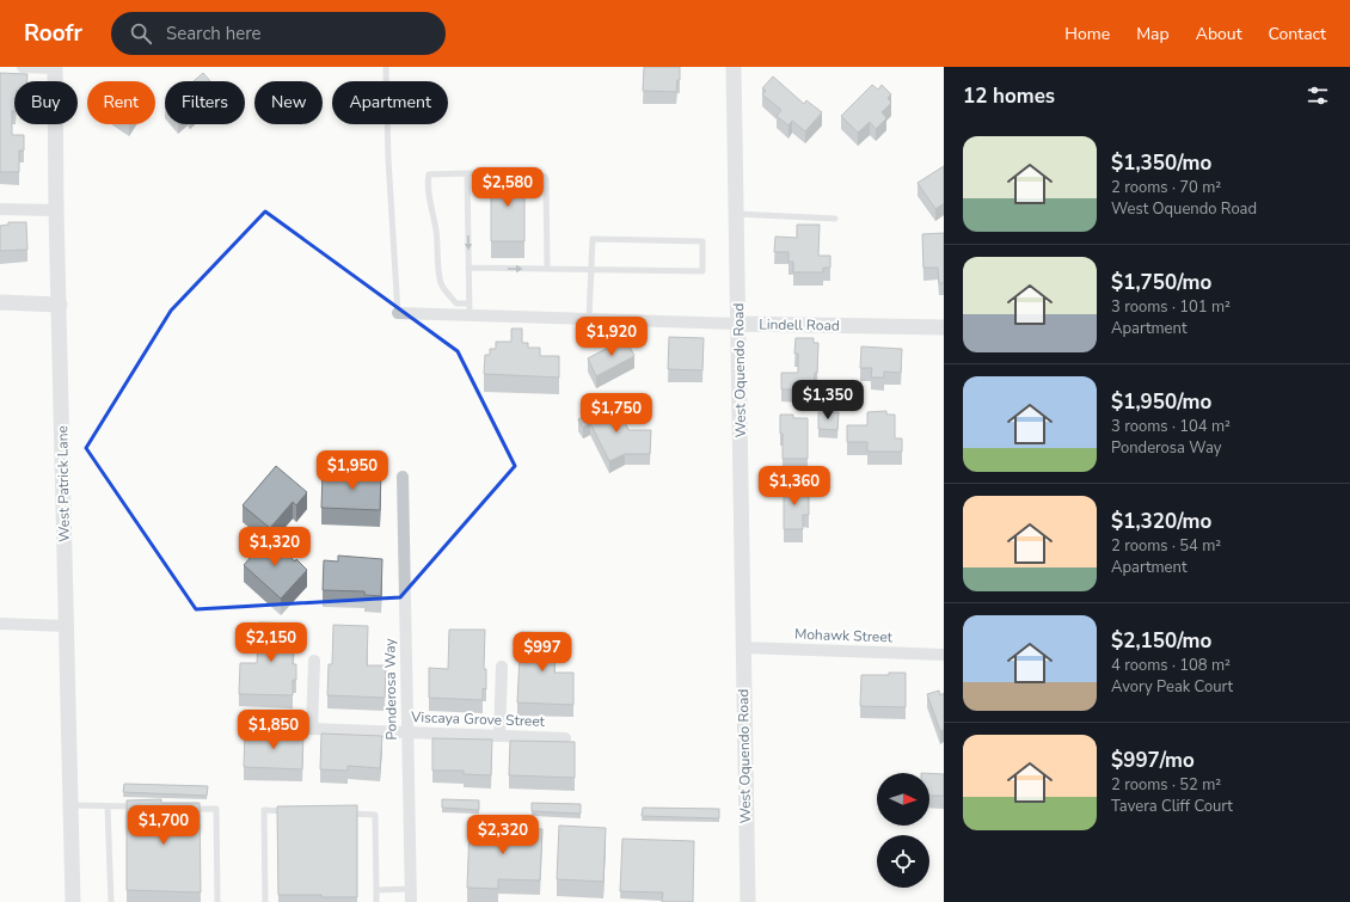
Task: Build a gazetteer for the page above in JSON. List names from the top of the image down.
{
  "streets": {
    "street": [
      "Lindell Road",
      "West Oquendo Road",
      "West Patrick Lane",
      "Mohawk Street",
      "Ponderosa Way",
      "Viscaya Grove Street"
    ]
  },
  "crossings": [
    ["Lindell Road", "West Oquendo Road"],
    ["West Oquendo Road", "Mohawk Street"],
    ["Ponderosa Way", "Viscaya Grove Street"]
  ],
  "north": "right",
  "page": {
    "header": "Roofr",
    "search": "Search here",
    "nav": [
      "Home",
      "Map",
      "About",
      "Contact"
    ],
    "heading": "12 homes",
    "chip": [
      "Buy",
      "Rent",
      "Filters",
      "New",
      "Apartment"
    ],
    "list": [
      {
        "name": "$1,350/mo",
        "note": "2 rooms · 70 m² · West Oquendo Road"
      },
      {
        "name": "$1,750/mo",
        "note": "3 rooms · 101 m² · Apartment"
      },
      {
        "name": "$1,950/mo",
        "note": "3 rooms · 104 m² · Ponderosa Way"
      },
      {
        "name": "$1,320/mo",
        "note": "2 rooms · 54 m² · Apartment"
      },
      {
        "name": "$2,150/mo",
        "note": "4 rooms · 108 m² · Avory Peak Court"
      },
      {
        "name": "$997/mo",
        "note": "2 rooms · 52 m² · Tavera Cliff Court"
      }
    ],
    "price": [
      "$2,580",
      "$1,920",
      "$1,350",
      "$1,750",
      "$1,950",
      "$1,360",
      "$1,320",
      "$2,150",
      "$997",
      "$1,850",
      "$1,700",
      "$2,320"
    ]
  }
}
